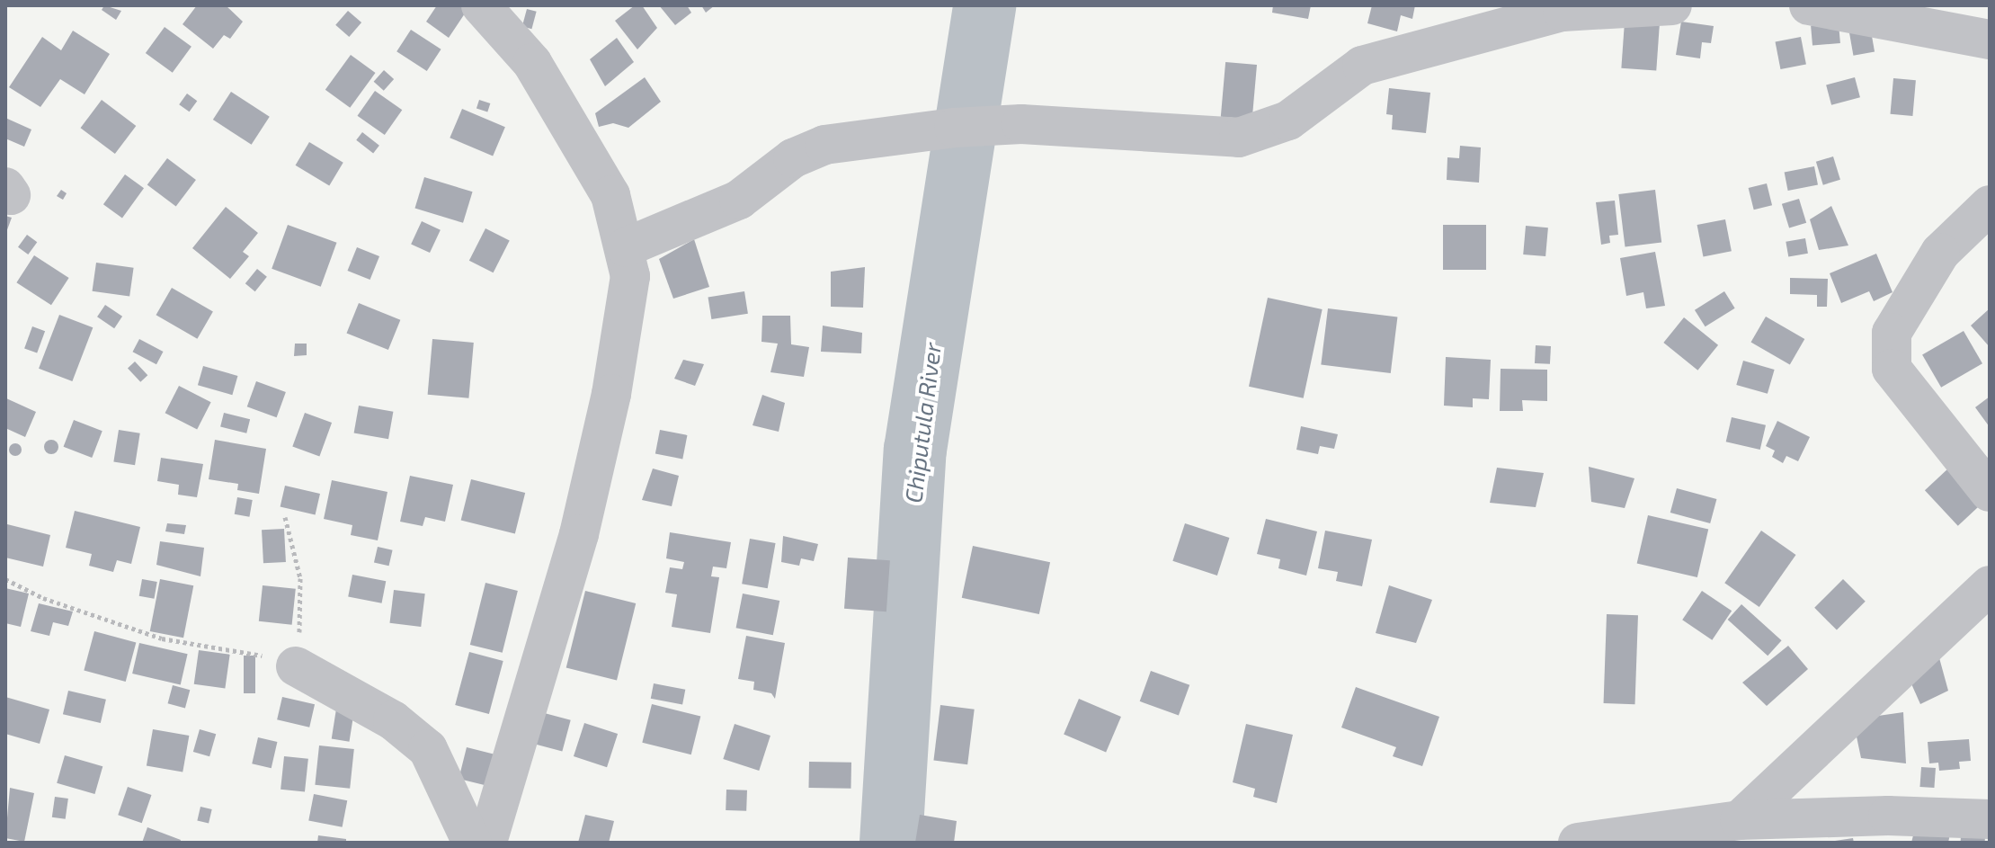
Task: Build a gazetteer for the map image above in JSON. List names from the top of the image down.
{
  "water": ["Chiputula River"]
}
